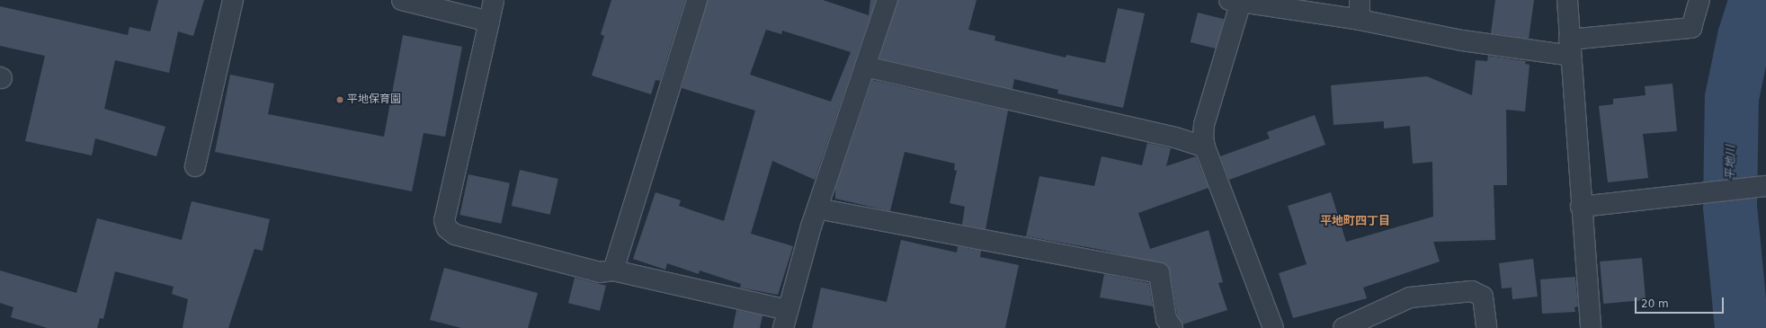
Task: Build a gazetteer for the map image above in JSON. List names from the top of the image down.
{
  "districts": ["平地町四丁目"],
  "water": ["平地川"],
  "places": ["平地保育園"],
  "scale_bar": "20 m"
}
